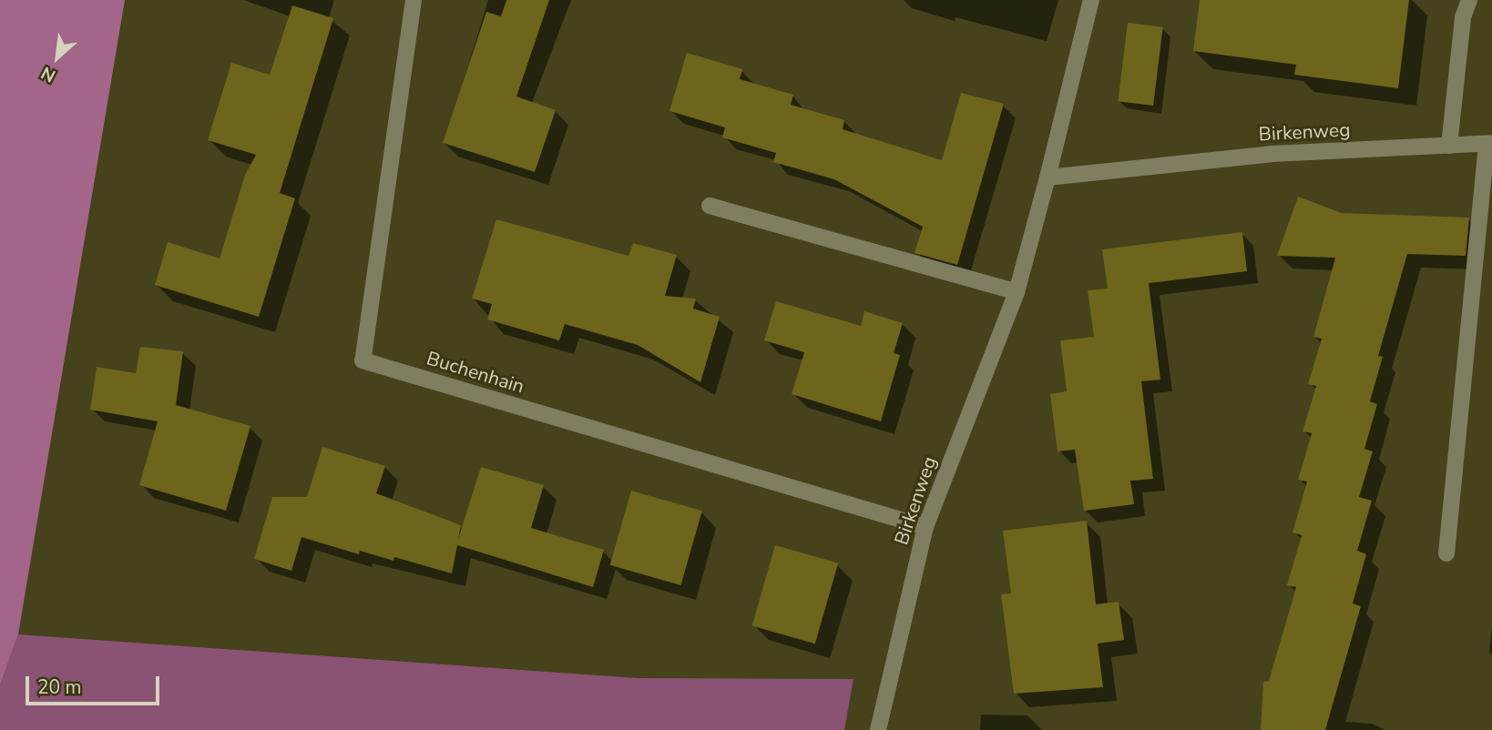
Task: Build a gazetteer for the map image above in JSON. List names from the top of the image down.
{
  "streets": {
    "street": ["Birkenweg", "Buchenhain"]
  },
  "crossings": [
    ["Birkenweg", "Buchenhain"]
  ],
  "scale_bar": "20 m",
  "north": "bottom left"
}
